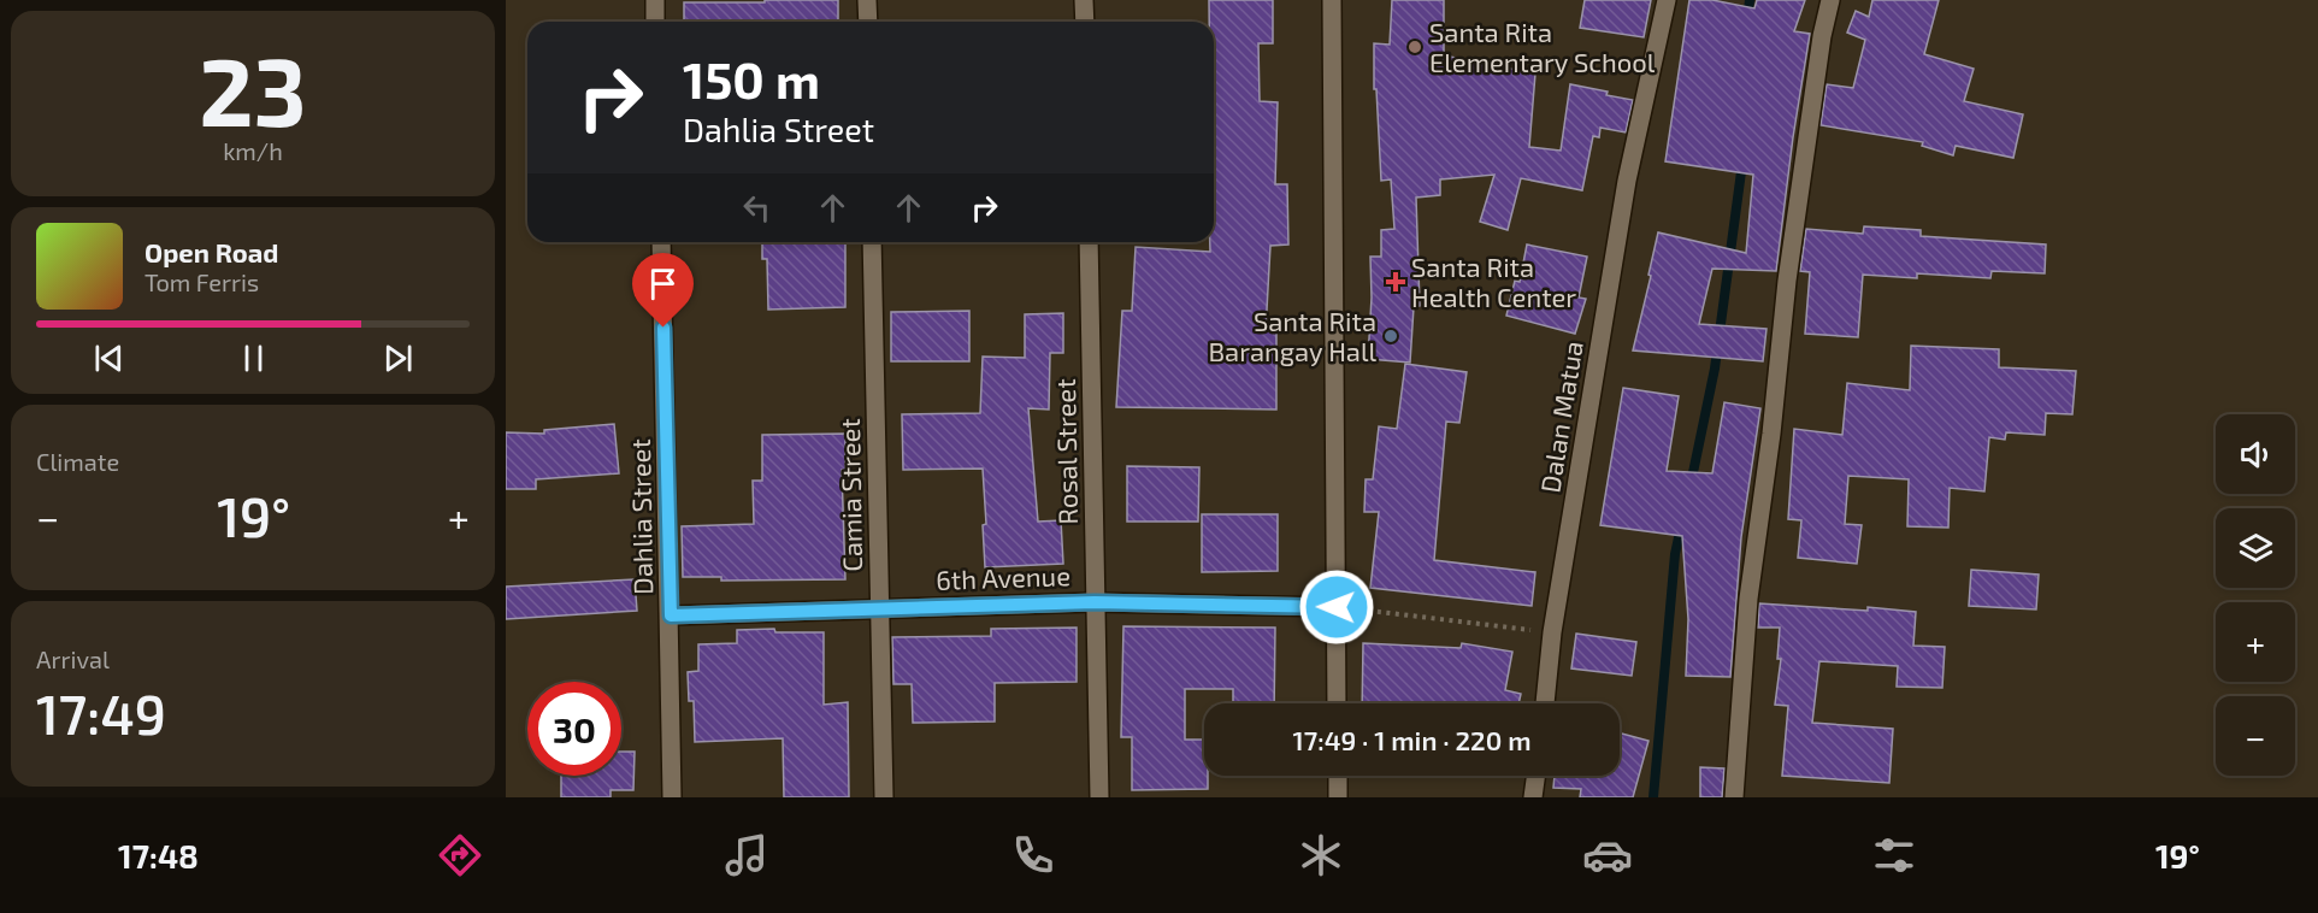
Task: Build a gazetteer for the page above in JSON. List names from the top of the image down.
{
  "streets": {
    "street": [
      "Dalan Matua",
      "Rosal Street",
      "Camia Street",
      "Dahlia Street",
      "6th Avenue"
    ]
  },
  "crossings": [
    ["Rosal Street", "6th Avenue"],
    ["Camia Street", "6th Avenue"],
    ["Dahlia Street", "6th Avenue"]
  ],
  "places": {
    "other": ["Santa Rita Elementary School", "Santa Rita Barangay Hall"],
    "health": ["Santa Rita Health Center"]
  },
  "page": {
    "tile": [
      ["23", "km/h"],
      "Climate",
      ["Arrival", "17:49"]
    ],
    "turn": ["150 m", "Dahlia Street"],
    "song": ["Open Road", "Tom Ferris"],
    "map_buttons": ["+", "−"],
    "heat": ["−", "19°", "+"],
    "limit": "30",
    "trip": "17:49 · 1 min · 220 m",
    "tabs": ["17:48", "19°"]
  }
}
